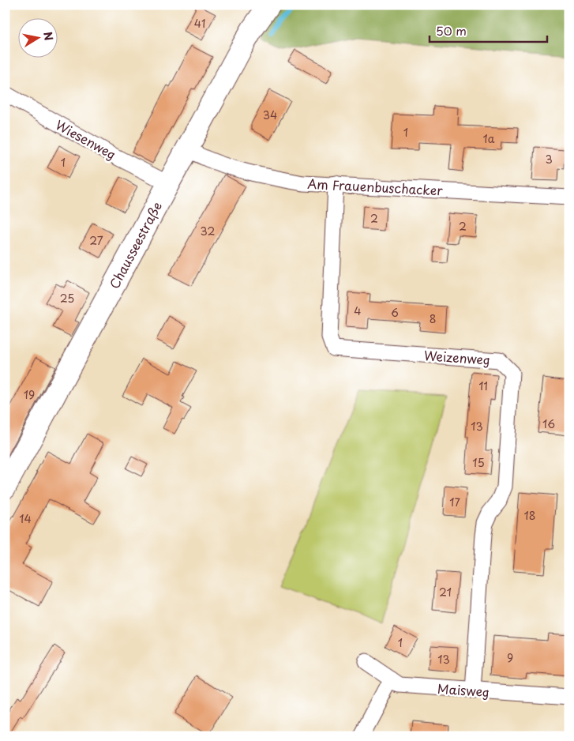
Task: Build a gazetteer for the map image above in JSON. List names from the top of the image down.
{
  "streets": {
    "street": [
      "Wiesenweg",
      "Am Frauenbuschacker",
      "Chausseestraße",
      "Weizenweg",
      "Maisweg"
    ]
  },
  "crossings": [
    ["Wiesenweg", "Chausseestraße"],
    ["Am Frauenbuschacker", "Chausseestraße"],
    ["Am Frauenbuschacker", "Weizenweg"],
    ["Weizenweg", "Maisweg"]
  ],
  "house_numbers": [
    "41",
    "34",
    "1",
    "1a",
    "3",
    "1",
    "2",
    "2",
    "32",
    "27",
    "25",
    "4",
    "6",
    "8",
    "11",
    "19",
    "16",
    "13",
    "15",
    "17",
    "18",
    "14",
    "21",
    "1",
    "9",
    "13"
  ],
  "scale_bar": "50 m",
  "north": "right"
}
